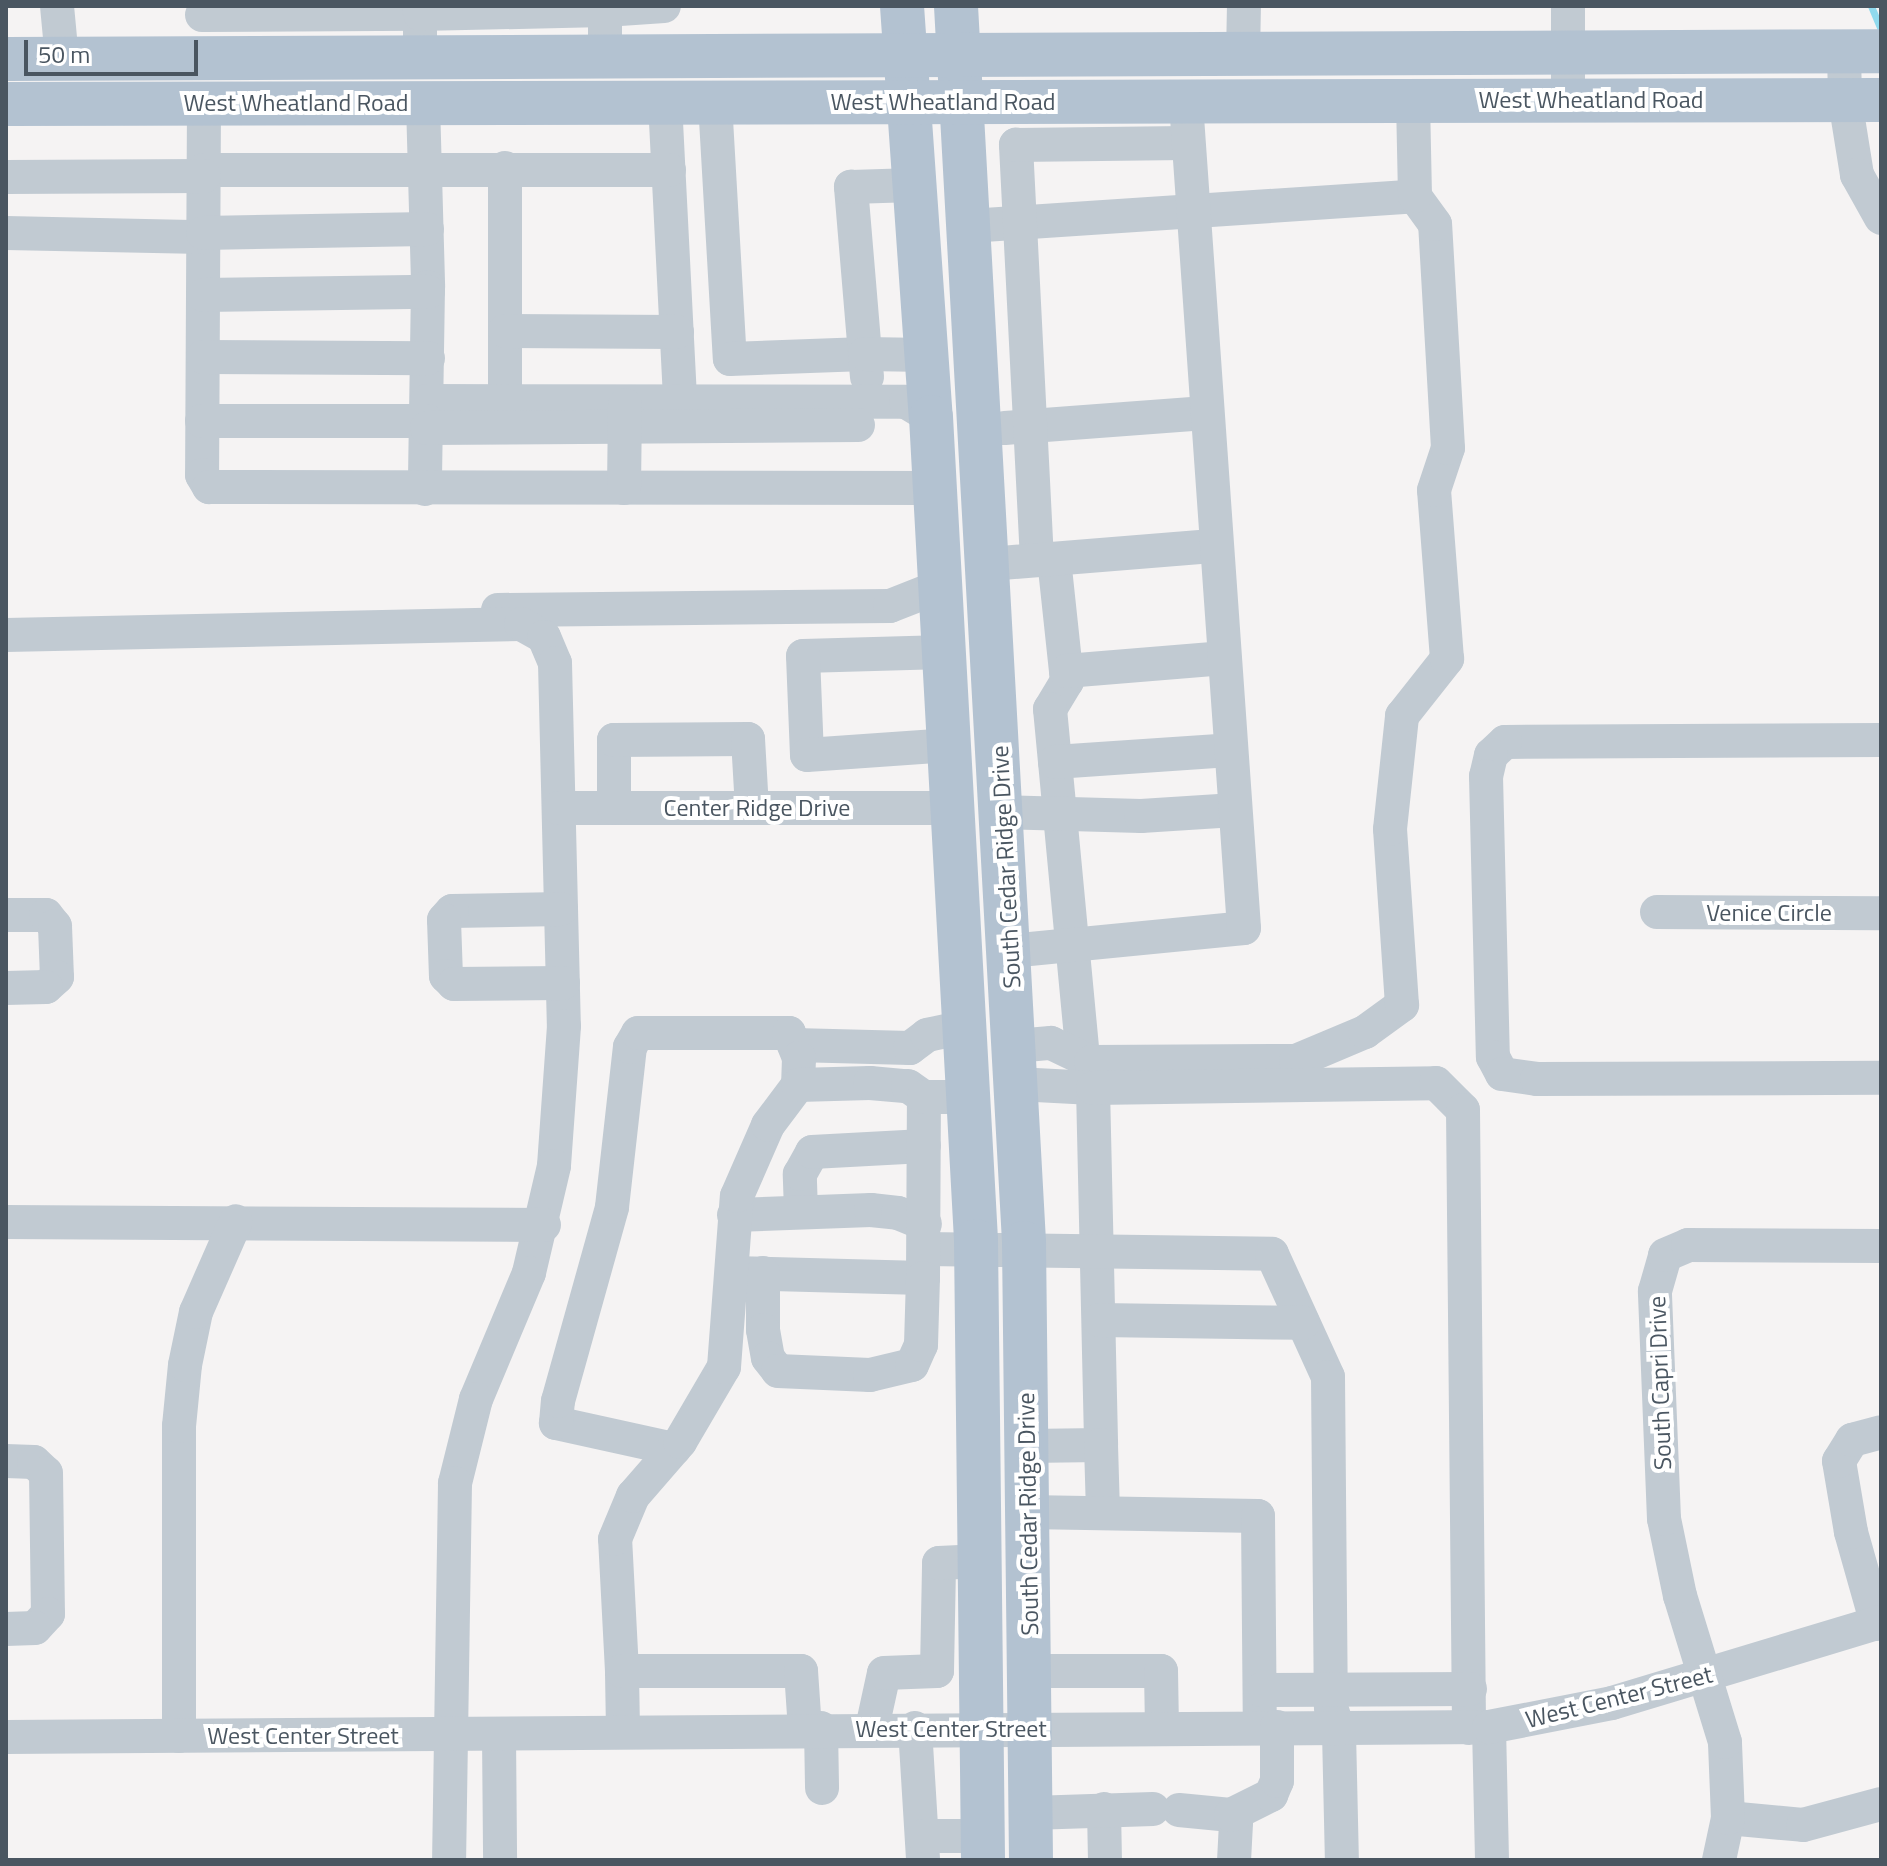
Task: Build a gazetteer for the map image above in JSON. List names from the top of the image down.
{
  "streets": {
    "main road": ["West Wheatland Road", "South Cedar Ridge Drive"],
    "street": [
      "Center Ridge Drive",
      "Venice Circle",
      "South Capri Drive",
      "West Center Street"
    ]
  },
  "crossings": [
    ["West Wheatland Road", "South Cedar Ridge Drive"],
    ["Center Ridge Drive", "South Cedar Ridge Drive"],
    ["South Cedar Ridge Drive", "West Center Street"],
    ["South Capri Drive", "West Center Street"]
  ],
  "scale_bar": "50 m"
}
